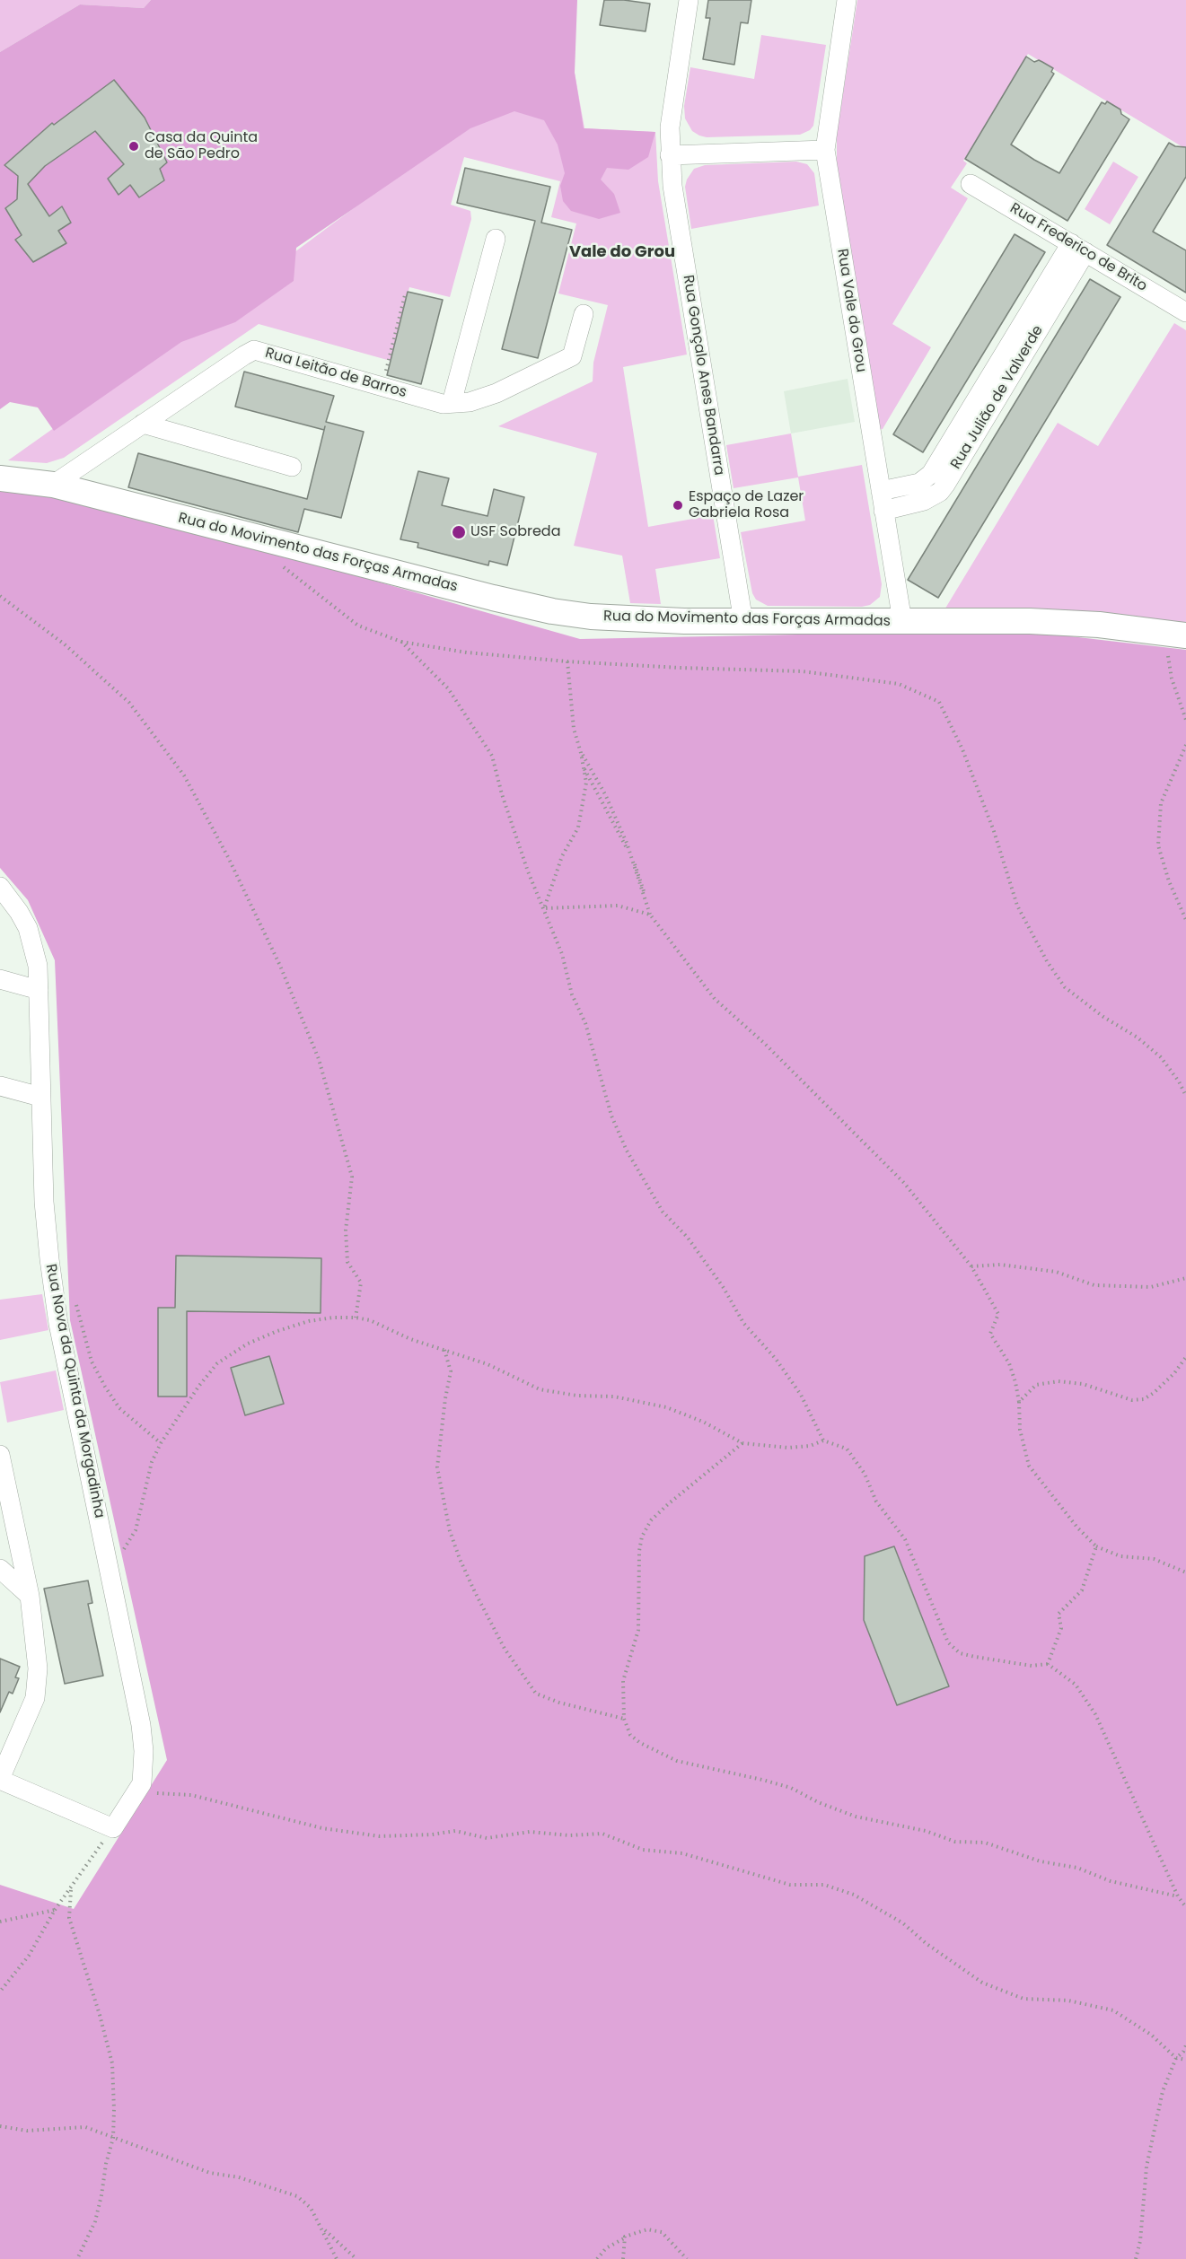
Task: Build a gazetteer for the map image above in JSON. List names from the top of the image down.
{
  "streets": {
    "main road": ["Rua do Movimento das Forças Armadas"],
    "street": [
      "Rua Frederico de Brito",
      "Rua Vale do Grou",
      "Rua Leitão de Barros",
      "Rua Gonçalo Anes Bandarra",
      "Rua Julião de Valverde",
      "Rua Nova da Quinta da Morgadinha"
    ]
  },
  "crossings": [
    ["Rua Frederico de Brito", "Rua Julião de Valverde"],
    ["Rua Vale do Grou", "Rua Julião de Valverde"],
    ["Rua Vale do Grou", "Rua do Movimento das Forças Armadas"],
    ["Rua Leitão de Barros", "Rua do Movimento das Forças Armadas"],
    ["Rua Gonçalo Anes Bandarra", "Rua do Movimento das Forças Armadas"]
  ],
  "districts": ["Vale do Grou"],
  "places": ["Casa da Quinta de São Pedro", "Espaço de Lazer Gabriela Rosa", "USF Sobreda"]
}
